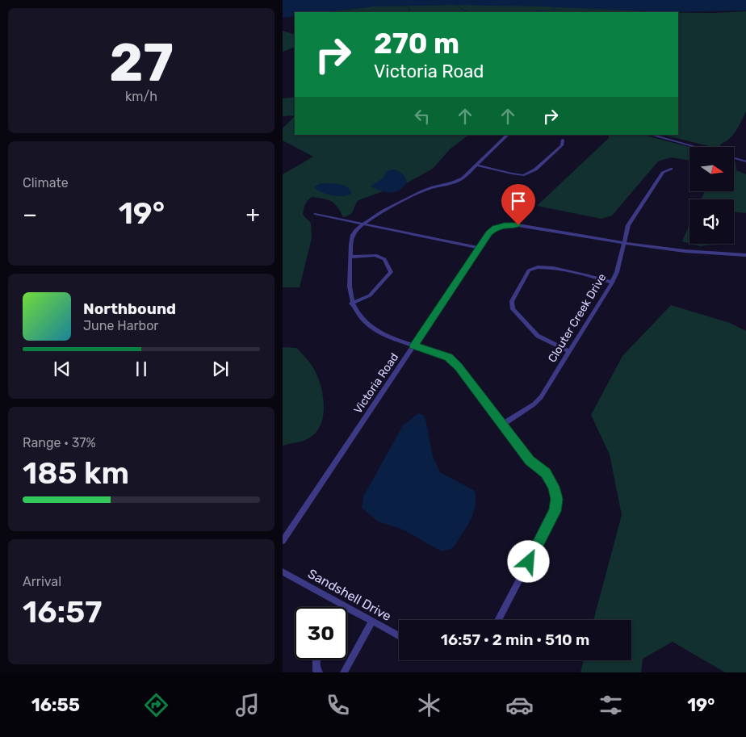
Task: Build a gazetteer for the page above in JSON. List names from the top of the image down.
{
  "streets": {
    "street": ["Clouter Creek Drive", "Victoria Road", "Sandshell Drive"]
  },
  "crossings": [
    ["Clouter Creek Drive", "Victoria Road"]
  ],
  "north": "right",
  "page": {
    "tile": [
      ["27", "km/h"],
      "Climate",
      ["Range · 37%", "185 km"],
      ["Arrival", "16:57"]
    ],
    "turn": ["270 m", "Victoria Road"],
    "heat": ["−", "19°", "+"],
    "song": ["Northbound", "June Harbor"],
    "limit": "30",
    "trip": "16:57 · 2 min · 510 m",
    "tabs": ["16:55", "19°"]
  }
}
